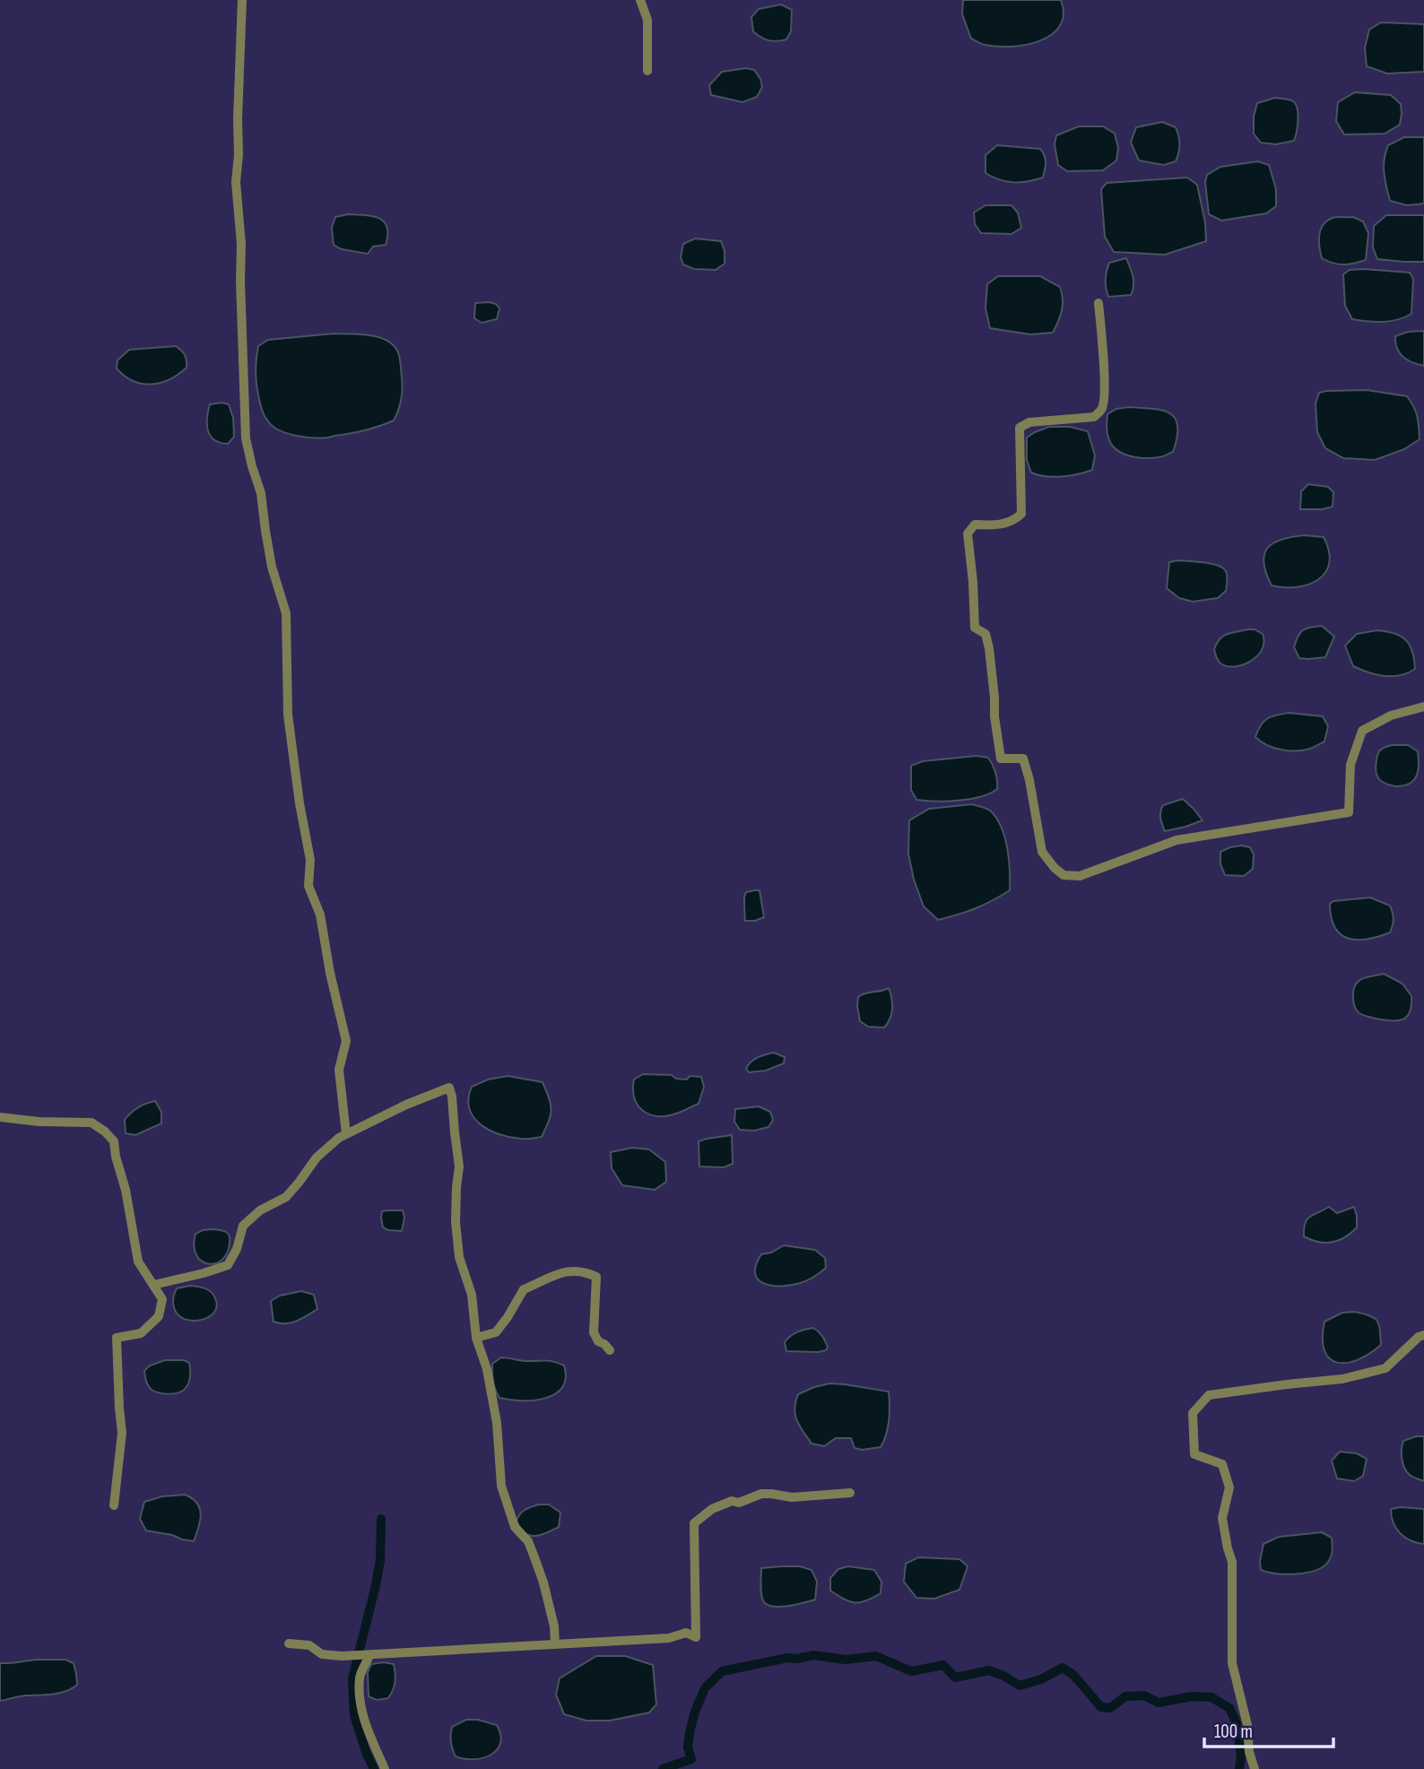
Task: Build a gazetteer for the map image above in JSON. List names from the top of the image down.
{
  "scale_bar": "100 m"
}
